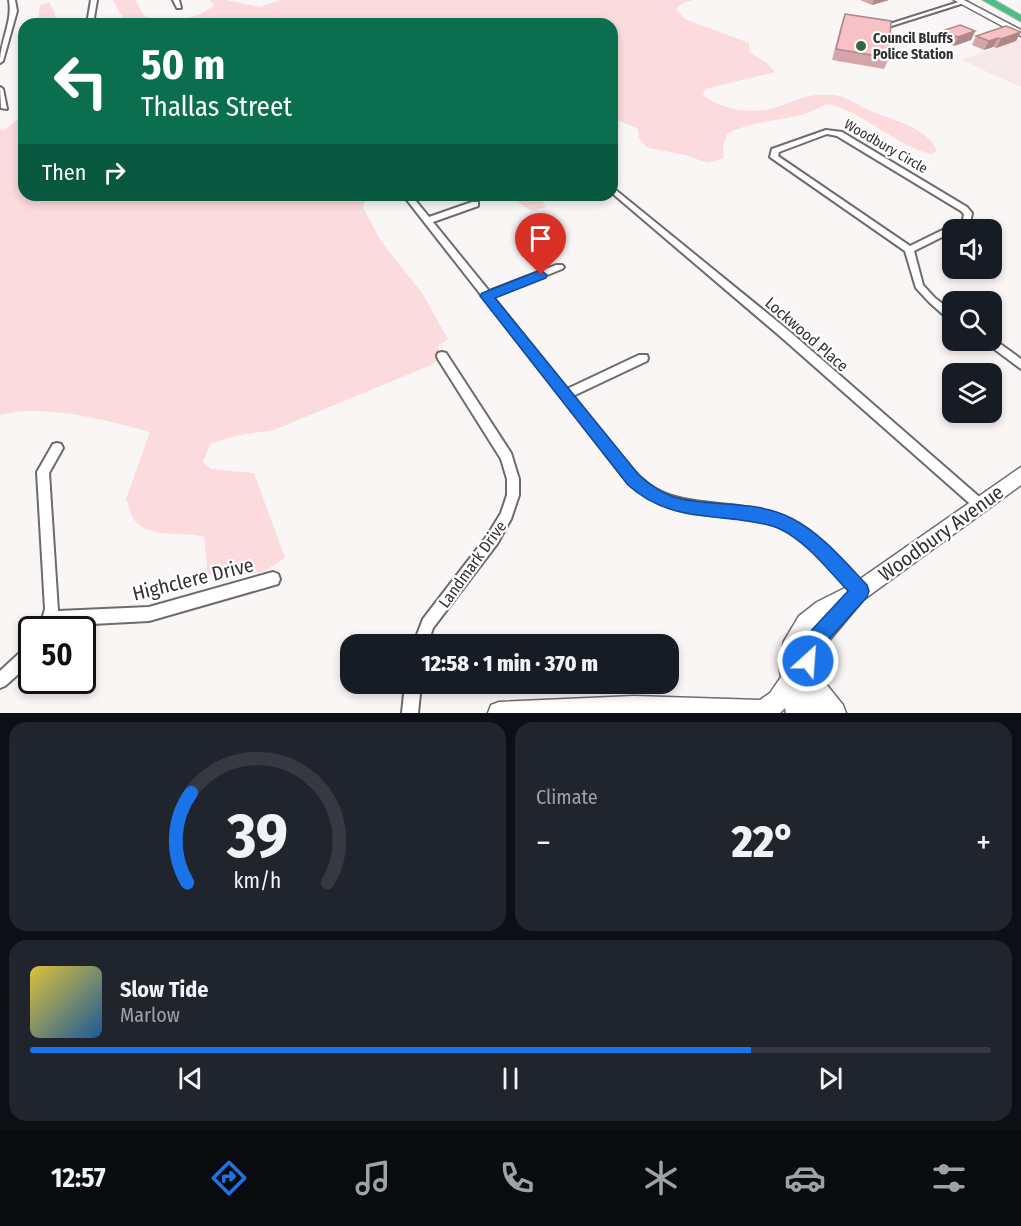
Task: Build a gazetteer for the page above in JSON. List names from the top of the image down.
{
  "streets": {
    "main road": ["Woodbury Avenue"],
    "street": [
      "Woodbury Circle",
      "Lockwood Place",
      "Landmark Drive",
      "Highclere Drive"
    ]
  },
  "crossings": [
    ["Lockwood Place", "Woodbury Avenue"]
  ],
  "places": ["Council Bluffs Police Station"],
  "page": {
    "turn": ["50 m", "Thallas Street"],
    "then": "Then",
    "limit": "50",
    "trip": "12:58 · 1 min · 370 m",
    "tile": "Climate",
    "heat": ["−", "22°", "+"],
    "song": ["Slow Tide", "Marlow"],
    "tabs": "12:57",
    "gauge": ["39", "km/h"]
  }
}
